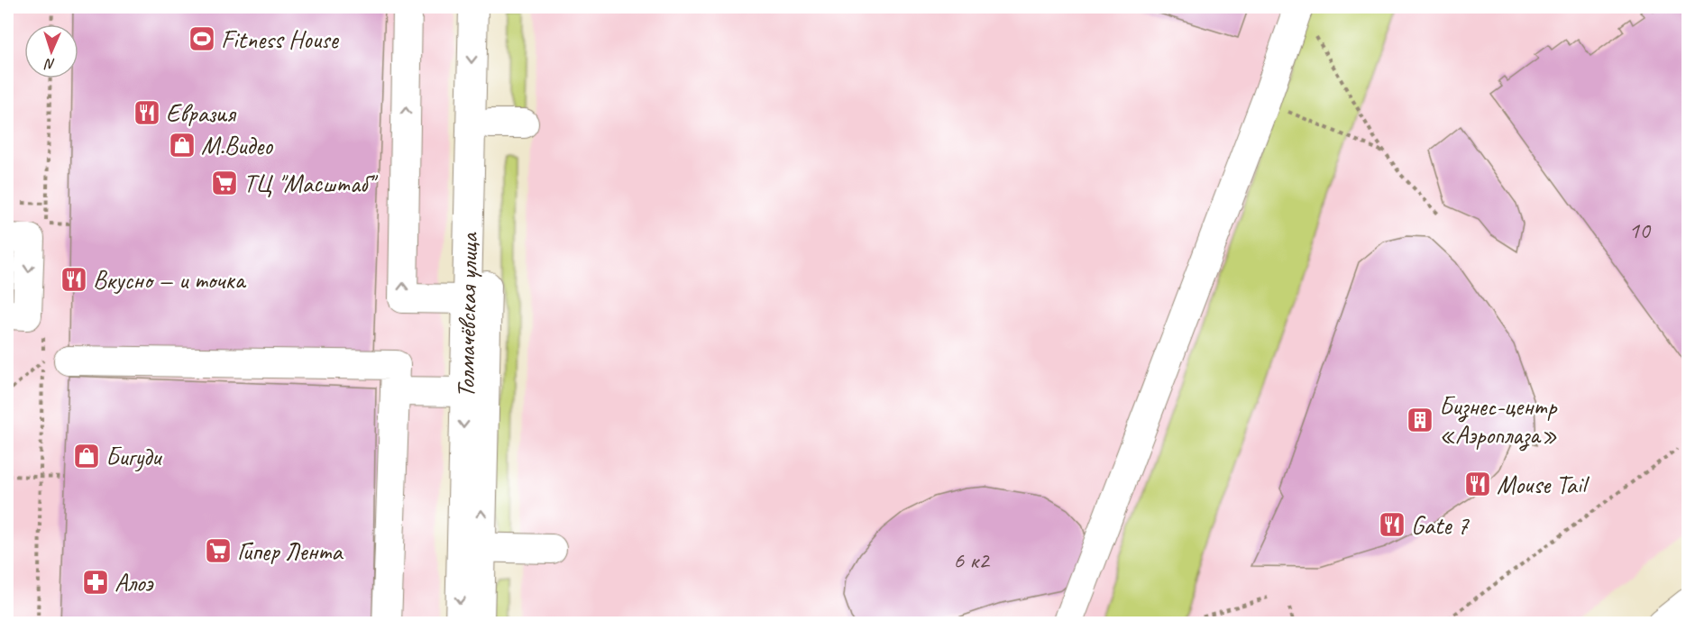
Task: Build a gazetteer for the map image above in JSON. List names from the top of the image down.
{
  "streets": {
    "street": ["Толмачёвская улица"]
  },
  "places": {
    "sports": ["Fitness House"],
    "restaurant": [
      "Евразия",
      "Вкусно — и точка",
      "Mouse Tail",
      "Gate 7"
    ],
    "shop": ["М.Видео", "Бигуди"],
    "supermarket": ["ТЦ \"Масштаб\"", "Гипер Лента"],
    "building": ["Бизнес-центр «Аэроплаза»"],
    "pharmacy": ["Алоэ"]
  },
  "house_numbers": ["10", "6 к2"],
  "north": "bottom"
}
